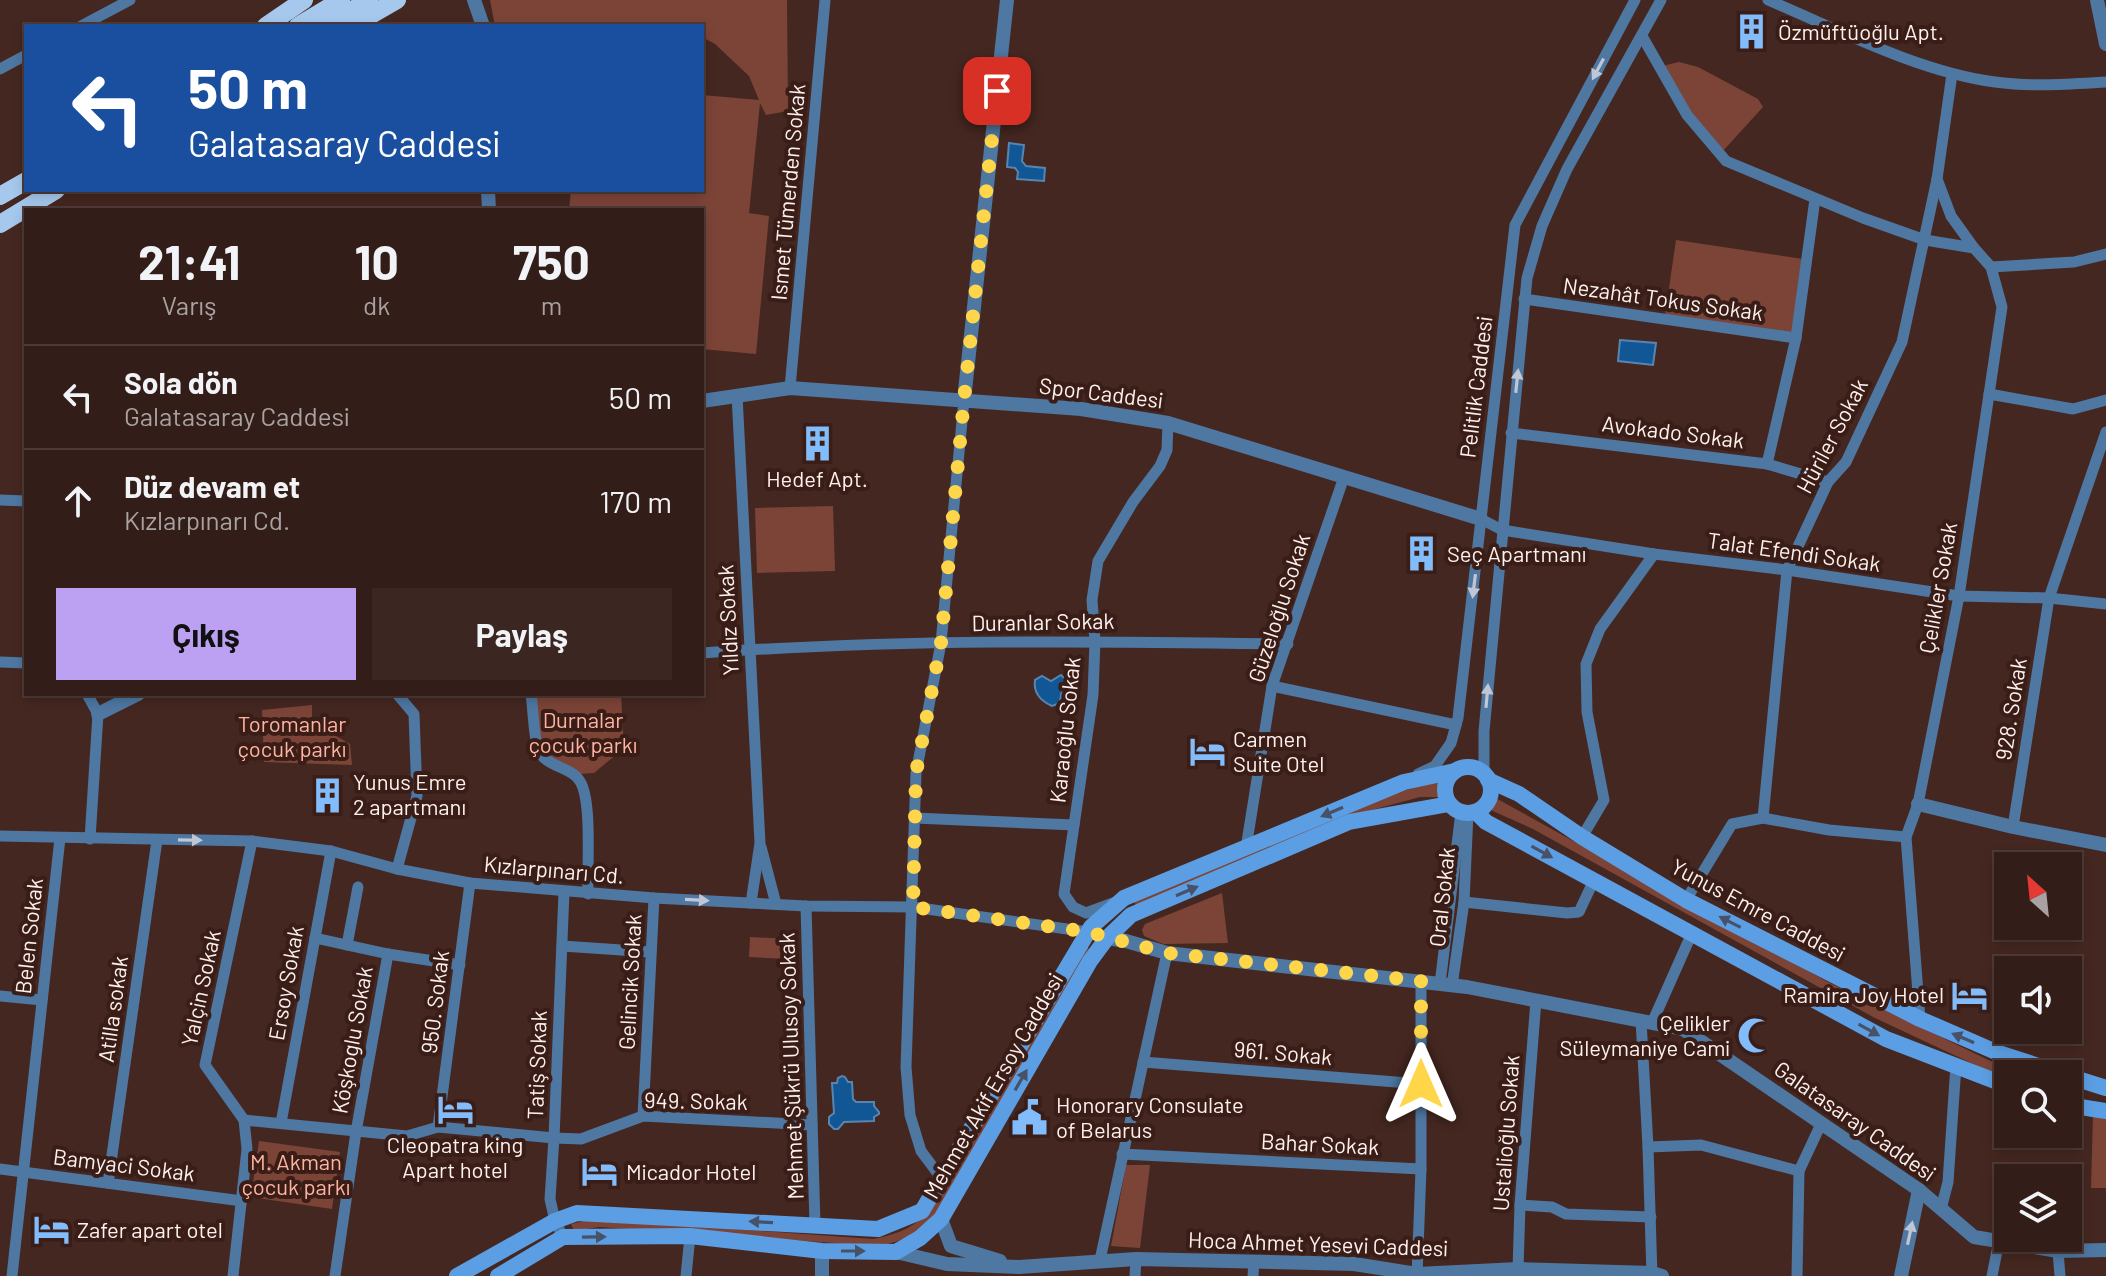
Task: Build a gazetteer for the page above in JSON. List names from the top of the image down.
{
  "streets": {
    "main road": ["Yunus Emre Caddesi", "Mehmet Akif Ersoy Caddesi"],
    "street": [
      "Ismet Tümerden Sokak",
      "Nezahât Tokus Sokak",
      "Pelitlik Caddesi",
      "Spor Caddesi",
      "Avokado Sokak",
      "Hüriler Sokak",
      "Talat Efendi Sokak",
      "Çelikler Sokak",
      "Güzeloğlu Sokak",
      "Yıldız Sokak",
      "Duranlar Sokak",
      "928. Sokak",
      "Karaoğlu Sokak",
      "Kızlarpınarı Cd.",
      "Oral Sokak",
      "Belen Sokak",
      "Gelincik Sokak",
      "Ersoy Sokak",
      "Yalçin Sokak",
      "950. Sokak",
      "Atilla sokak",
      "Köşkoglu Sokak",
      "961. Sokak",
      "Tatiş Sokak",
      "Mehmet Şükrü Ulusoy Sokak",
      "949. Sokak",
      "Galatasaray Caddesi",
      "Ustalioğlu Sokak",
      "Bahar Sokak",
      "Bamyaci Sokak",
      "Hoca Ahmet Yesevi Caddesi"
    ]
  },
  "crossings": [
    ["Ismet Tümerden Sokak", "Spor Caddesi"],
    ["Nezahât Tokus Sokak", "Pelitlik Caddesi"],
    ["Pelitlik Caddesi", "Spor Caddesi"],
    ["Pelitlik Caddesi", "Avokado Sokak"],
    ["Pelitlik Caddesi", "Talat Efendi Sokak"],
    ["Pelitlik Caddesi", "Oral Sokak"],
    ["Pelitlik Caddesi", "Yunus Emre Caddesi"],
    ["Pelitlik Caddesi", "Mehmet Akif Ersoy Caddesi"],
    ["Spor Caddesi", "Talat Efendi Sokak"],
    ["Spor Caddesi", "Güzeloğlu Sokak"],
    ["Spor Caddesi", "Yıldız Sokak"],
    ["Spor Caddesi", "Karaoğlu Sokak"],
    ["Avokado Sokak", "Hüriler Sokak"],
    ["Hüriler Sokak", "Talat Efendi Sokak"],
    ["Hüriler Sokak", "Çelikler Sokak"],
    ["Talat Efendi Sokak", "Çelikler Sokak"],
    ["Talat Efendi Sokak", "928. Sokak"],
    ["Çelikler Sokak", "Yunus Emre Caddesi"],
    ["Güzeloğlu Sokak", "Duranlar Sokak"],
    ["Güzeloğlu Sokak", "Mehmet Akif Ersoy Caddesi"],
    ["Yıldız Sokak", "Duranlar Sokak"],
    ["Duranlar Sokak", "Karaoğlu Sokak"],
    ["Karaoğlu Sokak", "Mehmet Akif Ersoy Caddesi"],
    ["Kızlarpınarı Cd.", "Belen Sokak"],
    ["Kızlarpınarı Cd.", "Gelincik Sokak"],
    ["Kızlarpınarı Cd.", "Ersoy Sokak"],
    ["Kızlarpınarı Cd.", "Yalçin Sokak"],
    ["Kızlarpınarı Cd.", "950. Sokak"],
    ["Kızlarpınarı Cd.", "Atilla sokak"],
    ["Kızlarpınarı Cd.", "Tatiş Sokak"],
    ["Kızlarpınarı Cd.", "Mehmet Şükrü Ulusoy Sokak"],
    ["Kızlarpınarı Cd.", "Mehmet Akif Ersoy Caddesi"],
    ["Kızlarpınarı Cd.", "Galatasaray Caddesi"],
    ["Oral Sokak", "Yunus Emre Caddesi"],
    ["Oral Sokak", "Mehmet Akif Ersoy Caddesi"],
    ["Oral Sokak", "Galatasaray Caddesi"],
    ["Yunus Emre Caddesi", "Mehmet Akif Ersoy Caddesi"],
    ["Belen Sokak", "Bamyaci Sokak"],
    ["Gelincik Sokak", "949. Sokak"],
    ["950. Sokak", "949. Sokak"],
    ["Atilla sokak", "Bamyaci Sokak"],
    ["Köşkoglu Sokak", "949. Sokak"],
    ["Tatiş Sokak", "Mehmet Akif Ersoy Caddesi"],
    ["Tatiş Sokak", "949. Sokak"],
    ["Mehmet Şükrü Ulusoy Sokak", "Mehmet Akif Ersoy Caddesi"],
    ["Mehmet Şükrü Ulusoy Sokak", "949. Sokak"],
    ["Mehmet Akif Ersoy Caddesi", "Galatasaray Caddesi"],
    ["Mehmet Akif Ersoy Caddesi", "Hoca Ahmet Yesevi Caddesi"],
    ["Galatasaray Caddesi", "Ustalioğlu Sokak"],
    ["Ustalioğlu Sokak", "Hoca Ahmet Yesevi Caddesi"]
  ],
  "parks": ["Durnalar çocuk parkı", "Toromanlar çocuk parkı", "M. Akman çocuk parkı"],
  "places": {
    "building": [
      "Özmüftüoğlu Apt.",
      "Hedef Apt.",
      "Seç Apartmanı",
      "Yunus Emre 2 apartmanı"
    ],
    "hotel": [
      "Carmen Suite Otel",
      "Ramira Joy Hotel",
      "Cleopatra king Apart hotel",
      "Micador Hotel",
      "Zafer apart otel"
    ],
    "mosque": ["Çelikler Süleymaniye Cami"],
    "public building": ["Honorary Consulate of Belarus"]
  },
  "north": "top left",
  "page": {
    "turn": ["50 m", "Galatasaray Caddesi"],
    "eta": [
      "21:41",
      "Varış",
      "10",
      "dk",
      "750",
      "m"
    ],
    "list": [
      {
        "name": "Sola dön",
        "note": "Galatasaray Caddesi",
        "value": "50 m"
      },
      {
        "name": "Düz devam et",
        "note": "Kızlarpınarı Cd.",
        "value": "170 m"
      }
    ],
    "buttons": ["Çıkış", "Paylaş"]
  }
}
